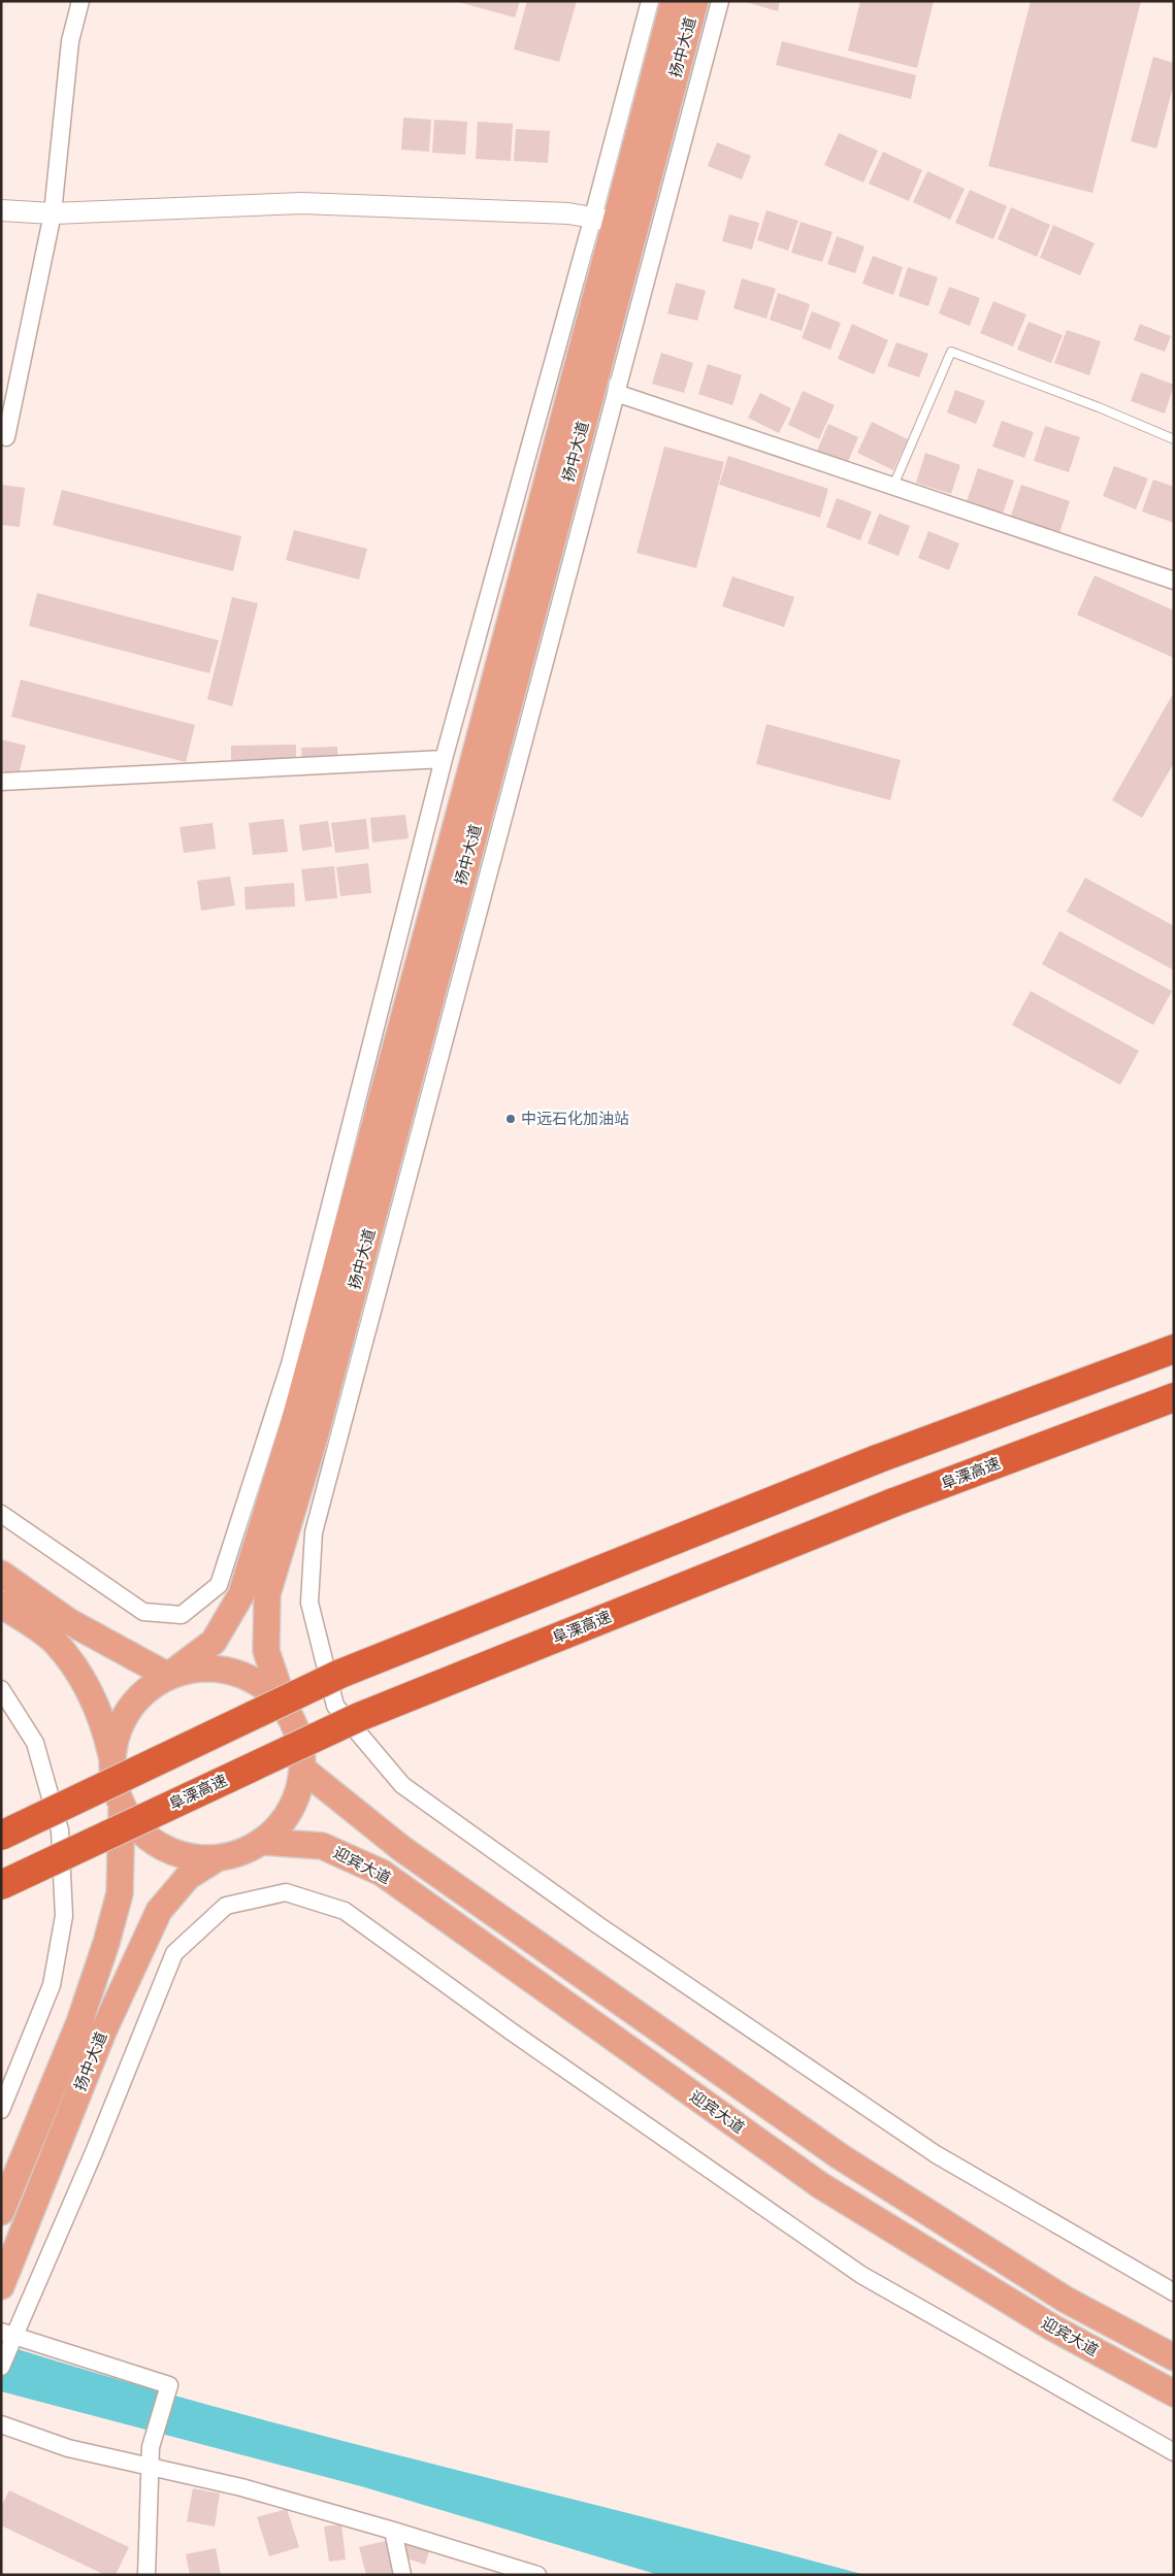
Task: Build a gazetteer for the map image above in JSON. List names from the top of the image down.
{
  "streets": {
    "highway": ["阜溧高速"],
    "main road": ["扬中大道", "迎宾大道"]
  },
  "crossings": [
    ["扬中大道", "迎宾大道"]
  ],
  "places": ["中远石化加油站"]
}
